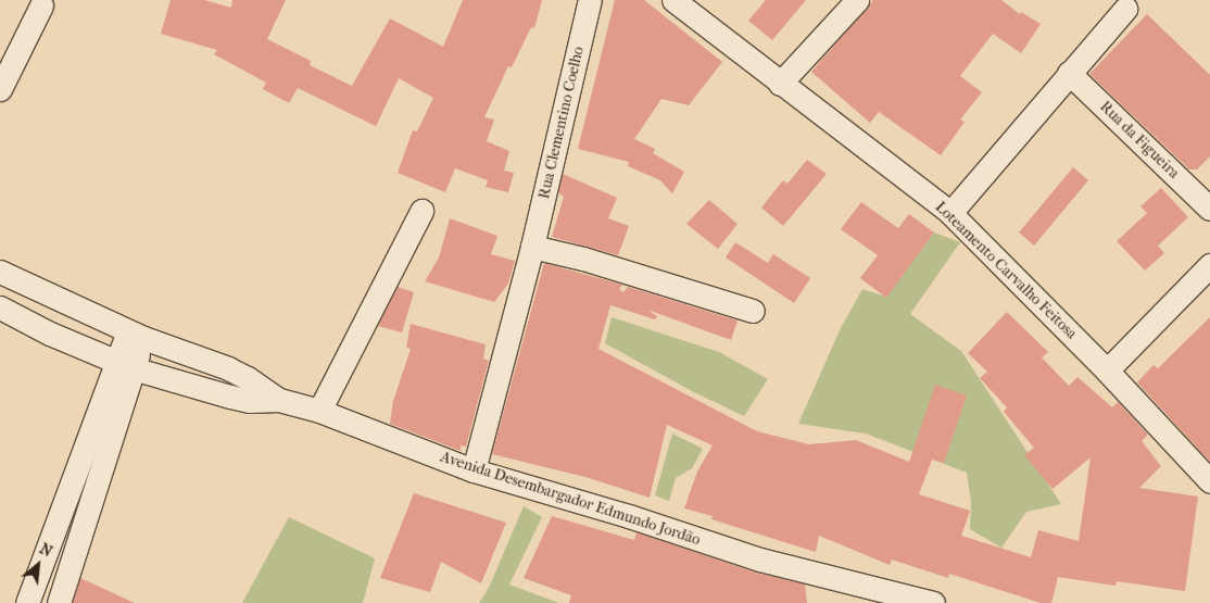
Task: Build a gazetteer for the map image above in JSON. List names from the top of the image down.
{
  "streets": {
    "street": [
      "Rua Clementino Coelho",
      "Rua da Figueira",
      "Loteamento Carvalho Feitosa",
      "Avenida Desembargador Edmundo Jordão"
    ]
  },
  "crossings": [
    ["Rua Clementino Coelho", "Avenida Desembargador Edmundo Jordão"]
  ],
  "north": "top right"
}
